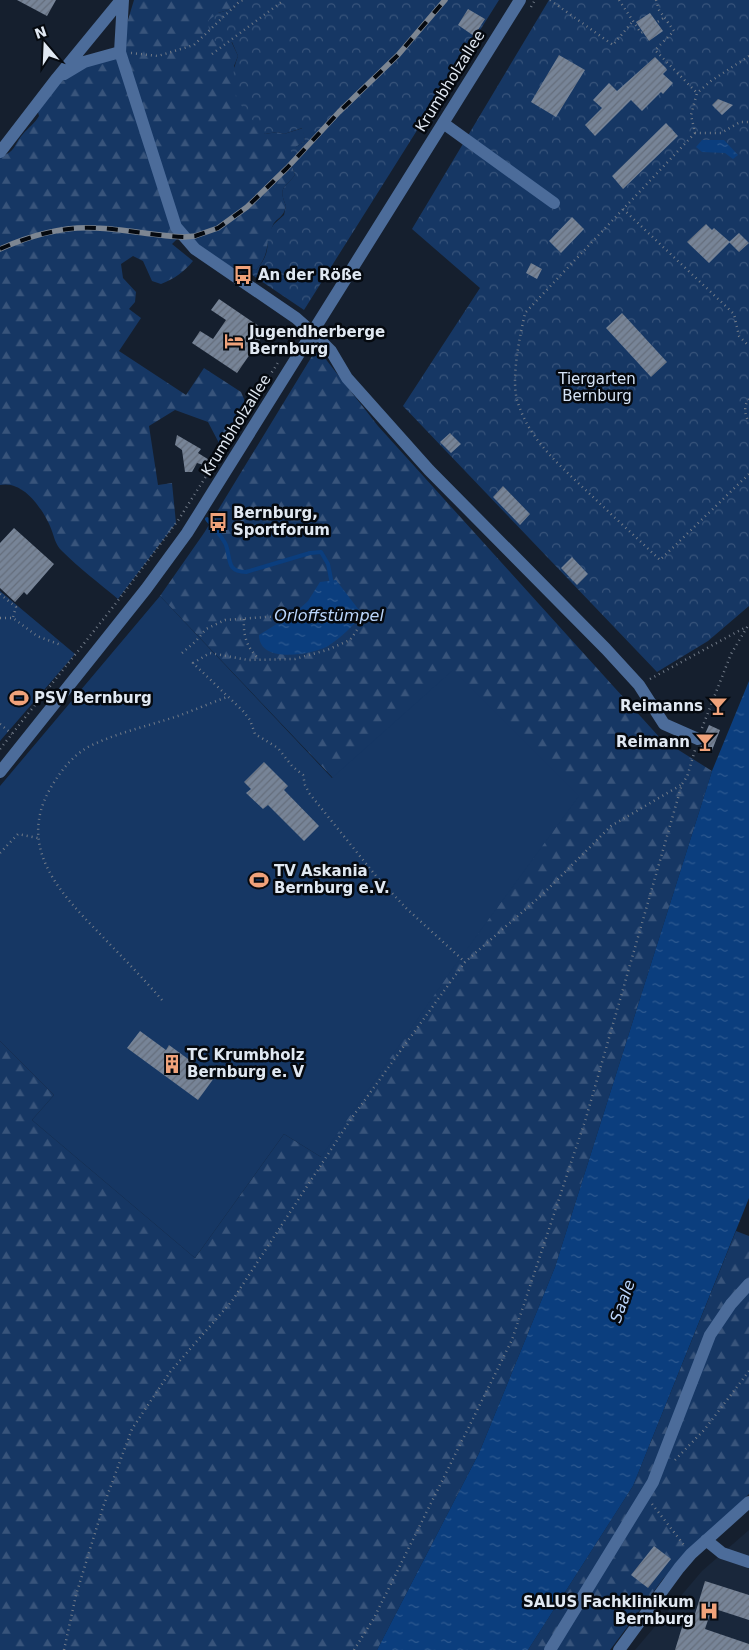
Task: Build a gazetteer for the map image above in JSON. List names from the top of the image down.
{
  "streets": {
    "street": ["Krumbholzallee"]
  },
  "water": ["Orloffstümpel", "Saale"],
  "parks": ["Tiergarten Bernburg"],
  "places": {
    "bus stop": ["An der Röße", "Bernburg, Sportforum"],
    "hotel": ["Jugendherberge Bernburg"],
    "sports": ["PSV Bernburg", "TV Askania Bernburg e.V."],
    "bar": ["Reimanns", "Reimann"],
    "building": ["TC Krumbholz Bernburg e. V"],
    "hospital": ["SALUS Fachklinikum Bernburg"]
  },
  "north": "top"
}
